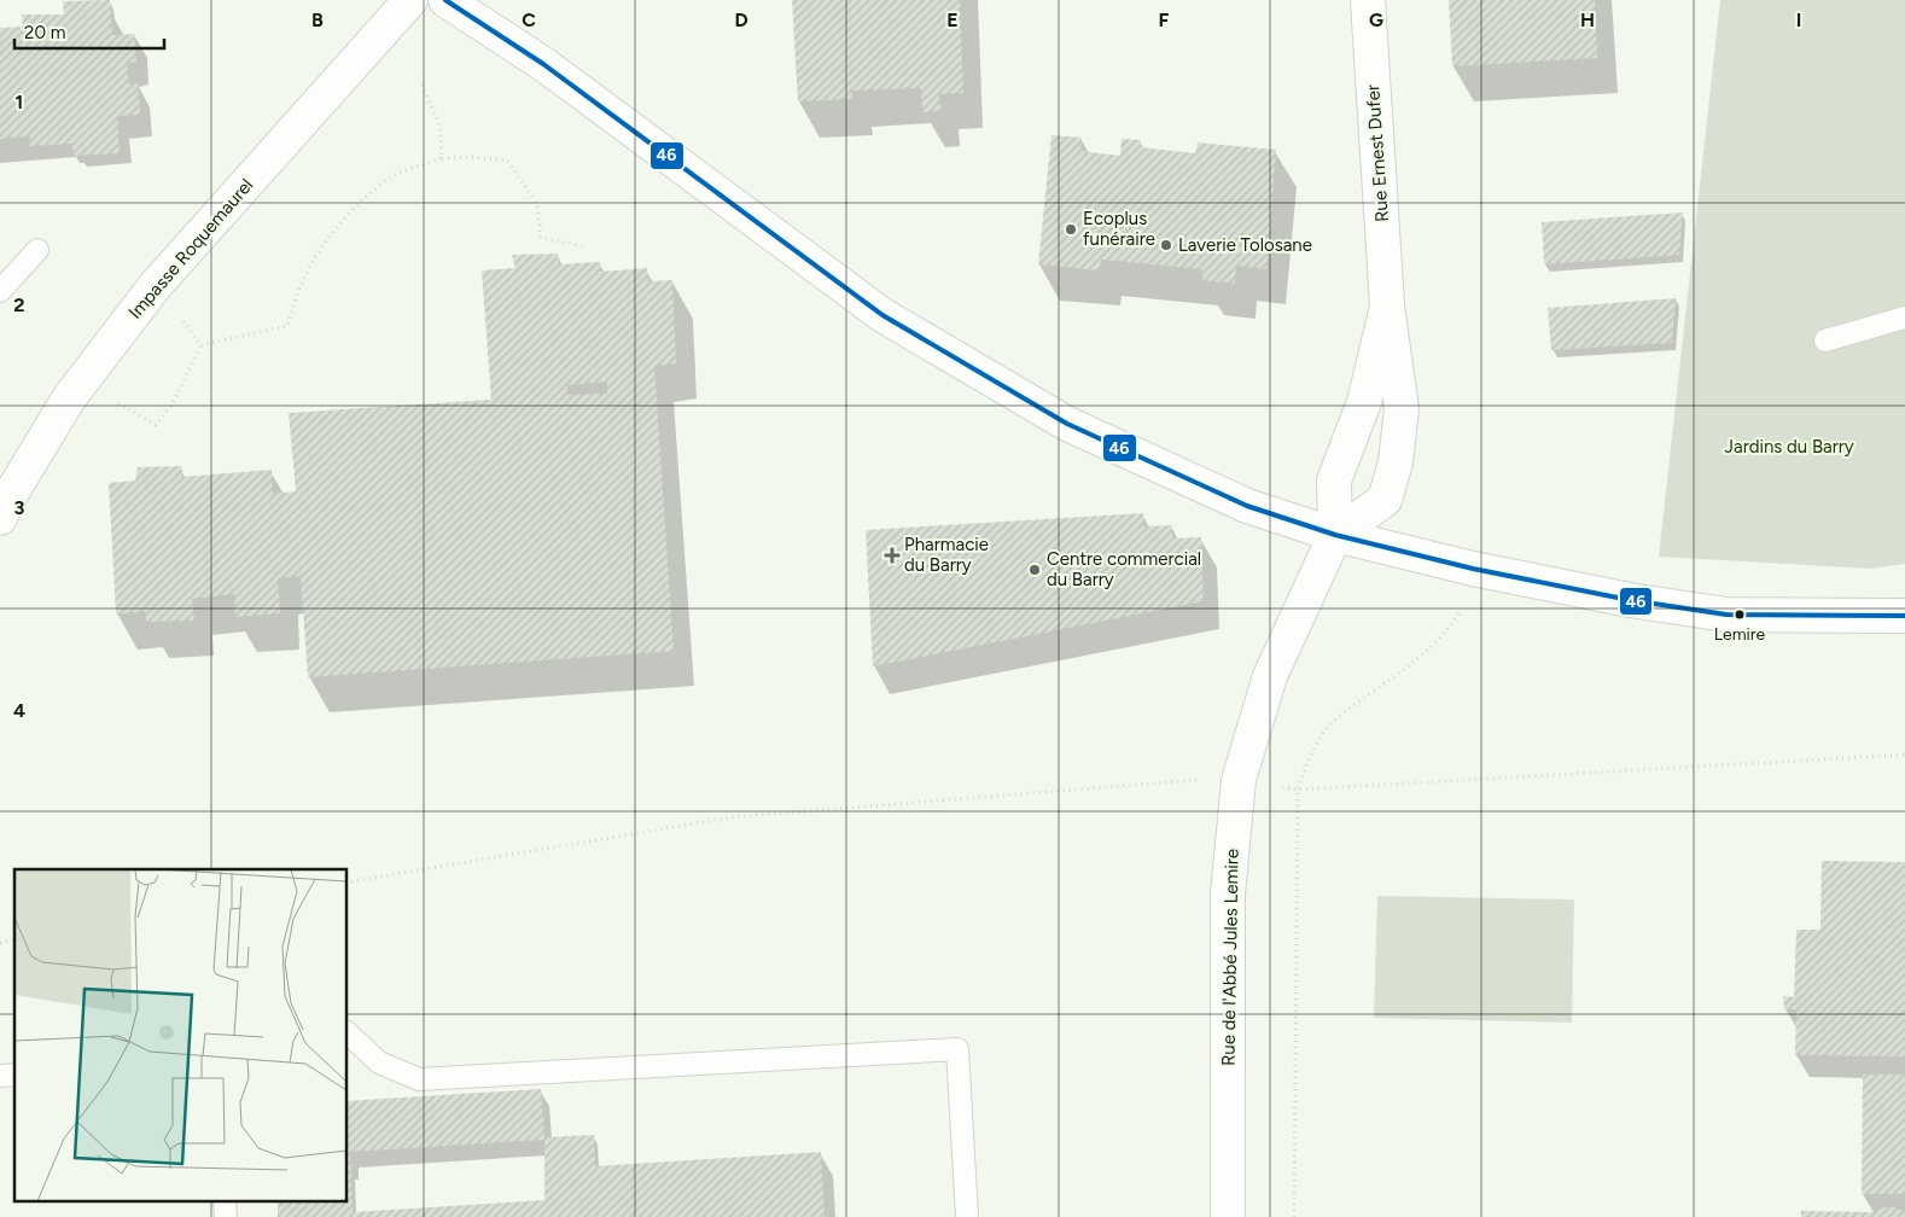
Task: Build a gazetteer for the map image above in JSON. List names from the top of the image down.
{
  "streets": {
    "street": ["Rue Ernest Dufer", "Impasse Roquemaurel", "Rue de l'Abbé Jules Lemire"]
  },
  "crossings": [
    ["Rue Ernest Dufer", "Rue de l'Abbé Jules Lemire"]
  ],
  "parks": ["Jardins du Barry"],
  "places": {
    "other": [
      "Ecoplus funéraire",
      "Laverie Tolosane",
      "Centre commercial du Barry",
      "Lemire"
    ],
    "health": ["Pharmacie du Barry"]
  },
  "lines": ["transit line 46"],
  "scale_bar": "20 m",
  "grid": {
    "columns": [
      "B",
      "C",
      "D",
      "E",
      "F",
      "G",
      "H",
      "I"
    ],
    "rows": [
      "1",
      "2",
      "3",
      "4"
    ]
  }
}
